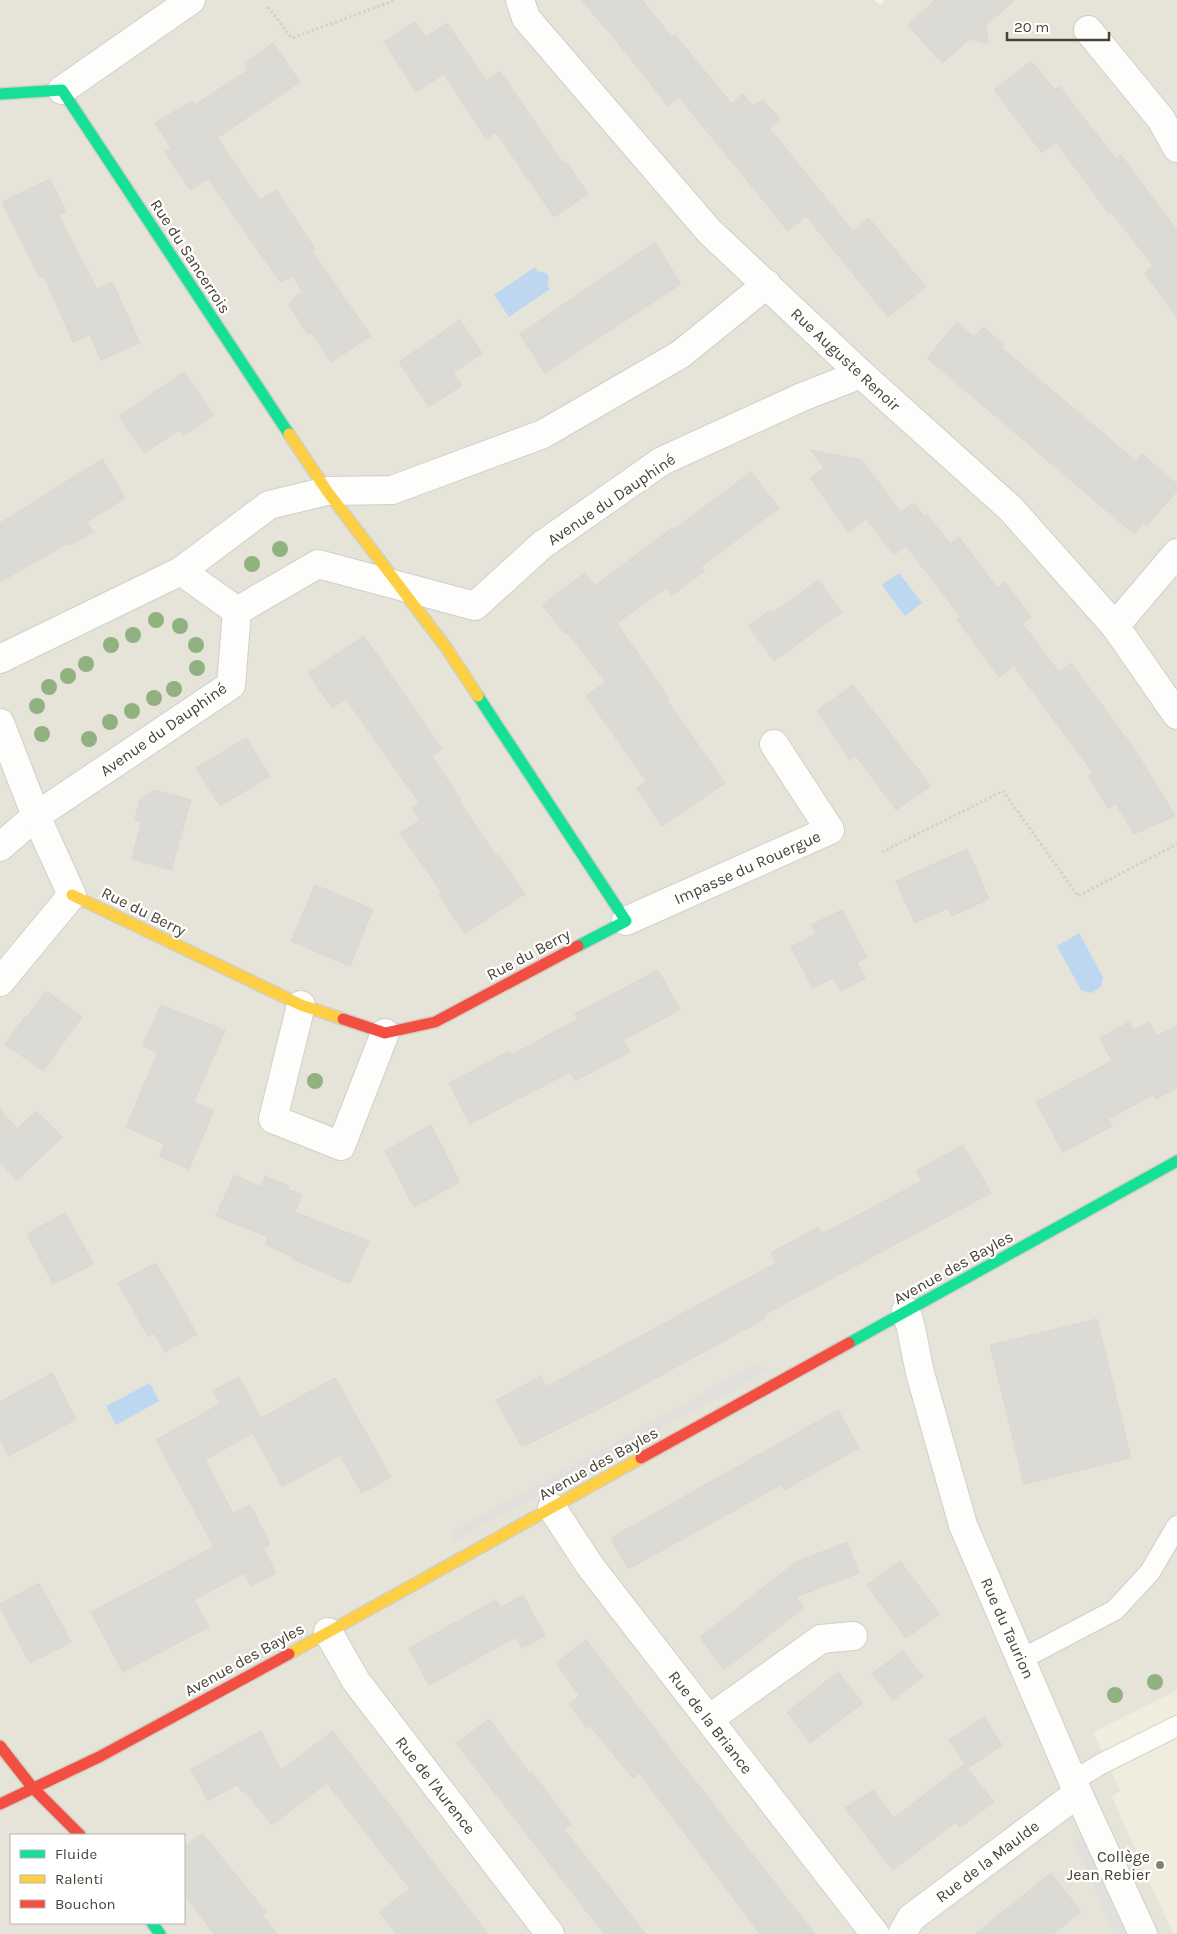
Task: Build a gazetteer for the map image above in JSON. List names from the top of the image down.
{
  "streets": {
    "street": [
      "Rue du Sancerrois",
      "Rue Auguste Renoir",
      "Avenue du Dauphiné",
      "Impasse du Rouergue",
      "Rue du Berry",
      "Avenue des Bayles",
      "Rue du Taurion",
      "Rue de la Briance",
      "Rue de l'Aurence",
      "Rue de la Maulde"
    ]
  },
  "crossings": [
    ["Rue Auguste Renoir", "Avenue du Dauphiné"],
    ["Impasse du Rouergue", "Rue du Berry"],
    ["Avenue des Bayles", "Rue du Taurion"],
    ["Avenue des Bayles", "Rue de la Briance"],
    ["Avenue des Bayles", "Rue de l'Aurence"],
    ["Rue du Taurion", "Rue de la Maulde"]
  ],
  "places": ["Collège Jean Rebier"],
  "legend": ["Fluide", "Ralenti", "Bouchon"],
  "scale_bar": "20 m"
}
